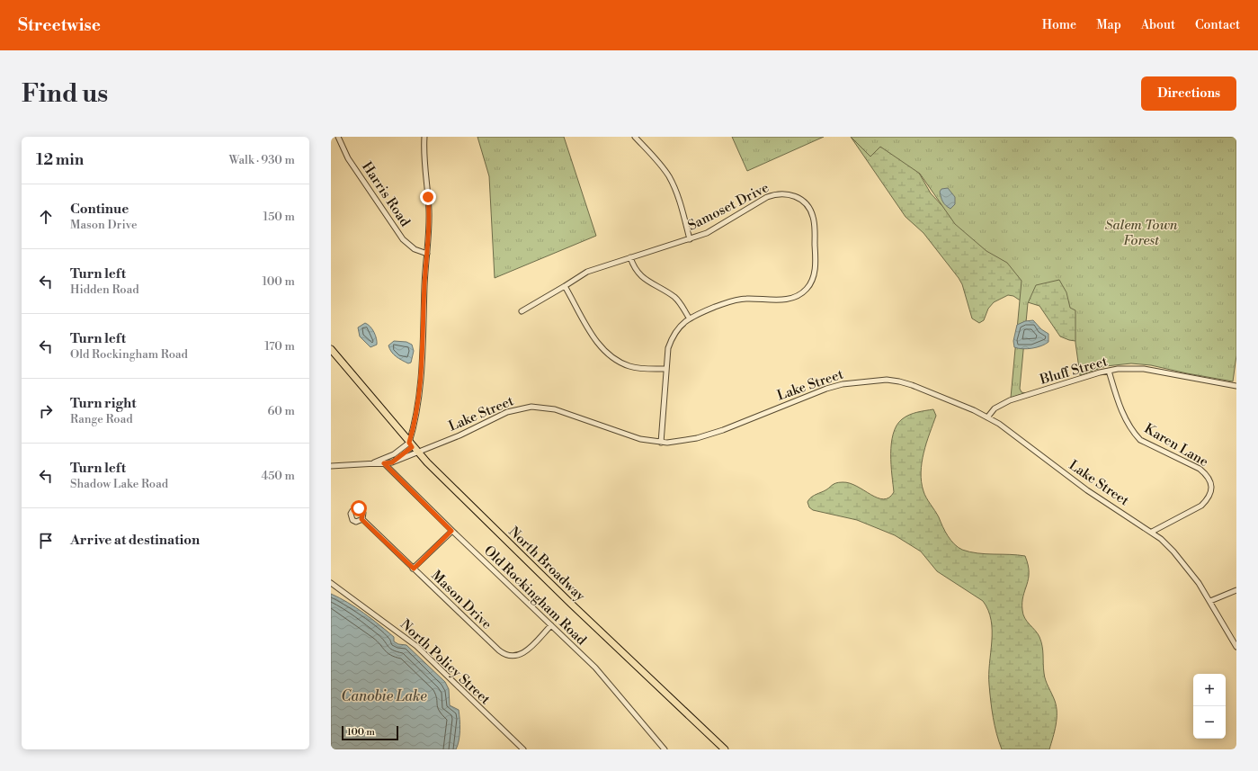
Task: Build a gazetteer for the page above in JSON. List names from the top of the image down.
{
  "streets": {
    "main road": ["North Broadway"],
    "street": [
      "Harris Road",
      "Samoset Drive",
      "Bluff Street",
      "Lake Street",
      "Karen Lane",
      "Old Rockingham Road",
      "Mason Drive",
      "North Policy Street"
    ]
  },
  "crossings": [
    ["Samoset Drive", "Lake Street"],
    ["Bluff Street", "Lake Street"],
    ["Bluff Street", "Karen Lane"],
    ["Lake Street", "Karen Lane"],
    ["Lake Street", "North Broadway"],
    ["Lake Street", "Old Rockingham Road"],
    ["Old Rockingham Road", "Mason Drive"]
  ],
  "water": ["Canobie Lake"],
  "parks": ["Salem Town Forest"],
  "scale_bar": "100 m",
  "page": {
    "header": "Streetwise",
    "nav": [
      "Home",
      "Map",
      "About",
      "Contact"
    ],
    "buttons": "Directions",
    "title": "Find us",
    "heading": ["12 min", "Walk · 930 m"],
    "list": [
      ["Continue", "Mason Drive", "150 m"],
      ["Turn left", "Hidden Road", "100 m"],
      ["Turn left", "Old Rockingham Road", "170 m"],
      ["Turn right", "Range Road", "60 m"],
      ["Turn left", "Shadow Lake Road", "450 m"],
      "Arrive at destination"
    ],
    "map_buttons": ["+", "−"],
    "scale": "100 m"
  }
}
